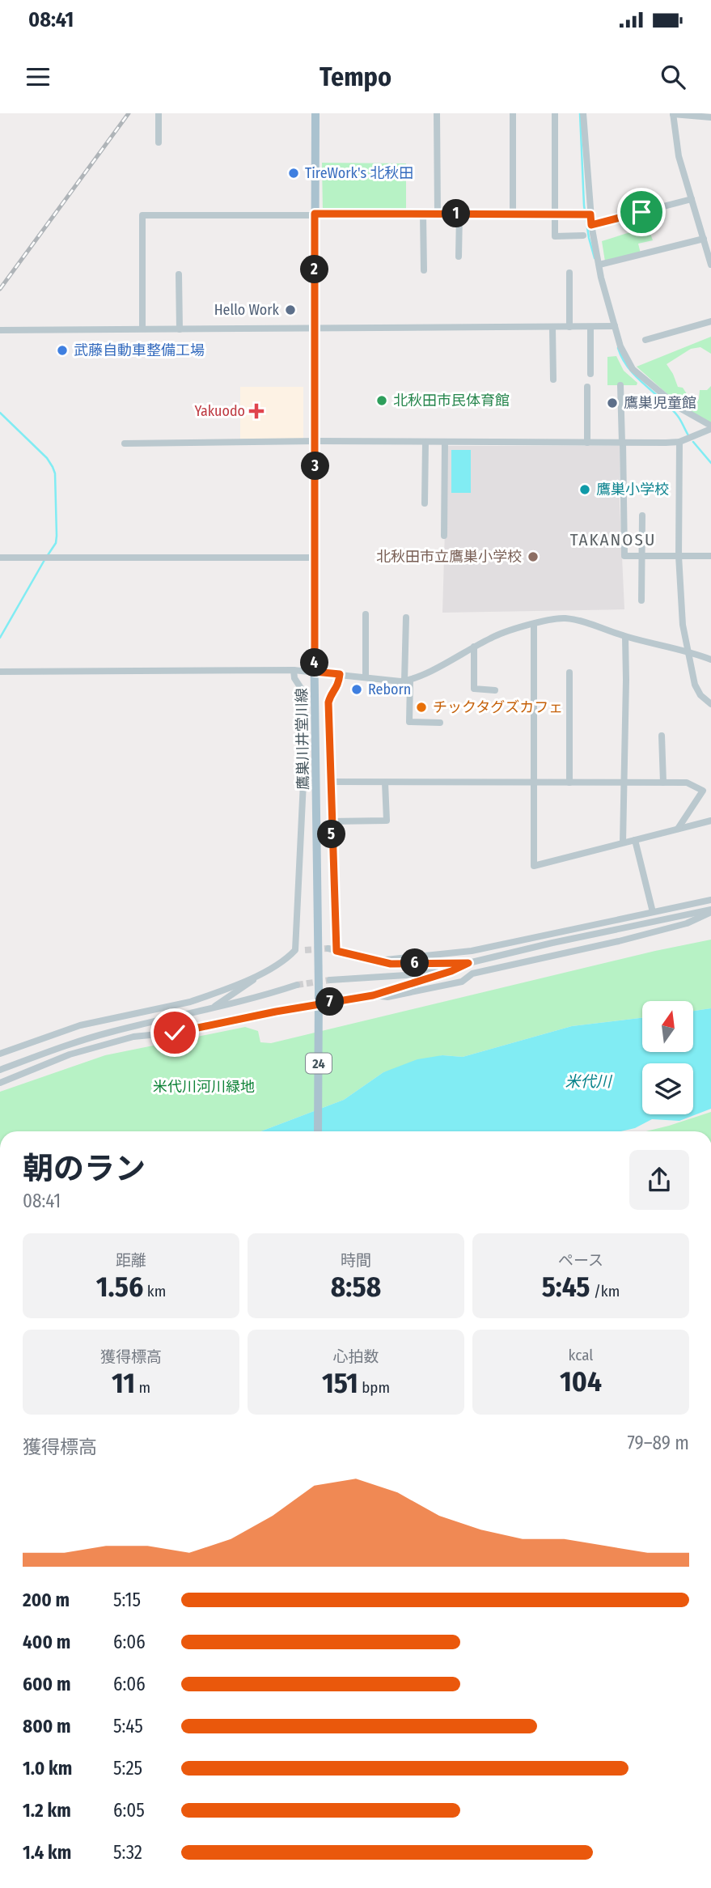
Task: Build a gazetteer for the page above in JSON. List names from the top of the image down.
{
  "streets": {
    "main road": ["鷹巣川井堂川線", "24"]
  },
  "districts": ["TAKANOSU"],
  "water": ["米代川"],
  "parks": ["米代川河川緑地"],
  "places": {
    "other": [
      "TireWork's 北秋田",
      "Hello Work",
      "武藤自動車整備工場",
      "北秋田市民体育館",
      "鷹巣児童館",
      "鷹巣小学校",
      "北秋田市立鷹巣小学校",
      "Reborn",
      "チックタグズカフェ"
    ],
    "health": ["Yakuodo"]
  },
  "north": "top",
  "page": {
    "status": "08:41",
    "header": "Tempo",
    "pins": [
      "1",
      "2",
      "3",
      "4",
      "5",
      "6",
      "7"
    ],
    "heading": ["朝のラン", "08:41"],
    "stats": [
      ["距離", "1.56 km"],
      ["時間", "8:58"],
      ["ペース", "5:45 /km"],
      ["獲得標高", "11 m"],
      ["心拍数", "151 bpm"],
      ["kcal", "104"]
    ],
    "chart": ["獲得標高", "79–89 m"],
    "list": [
      {
        "name": "200 m",
        "note": "5:15"
      },
      {
        "name": "400 m",
        "note": "6:06"
      },
      {
        "name": "600 m",
        "note": "6:06"
      },
      {
        "name": "800 m",
        "note": "5:45"
      },
      {
        "name": "1.0 km",
        "note": "5:25"
      },
      {
        "name": "1.2 km",
        "note": "6:05"
      },
      {
        "name": "1.4 km",
        "note": "5:32"
      }
    ]
  }
}
